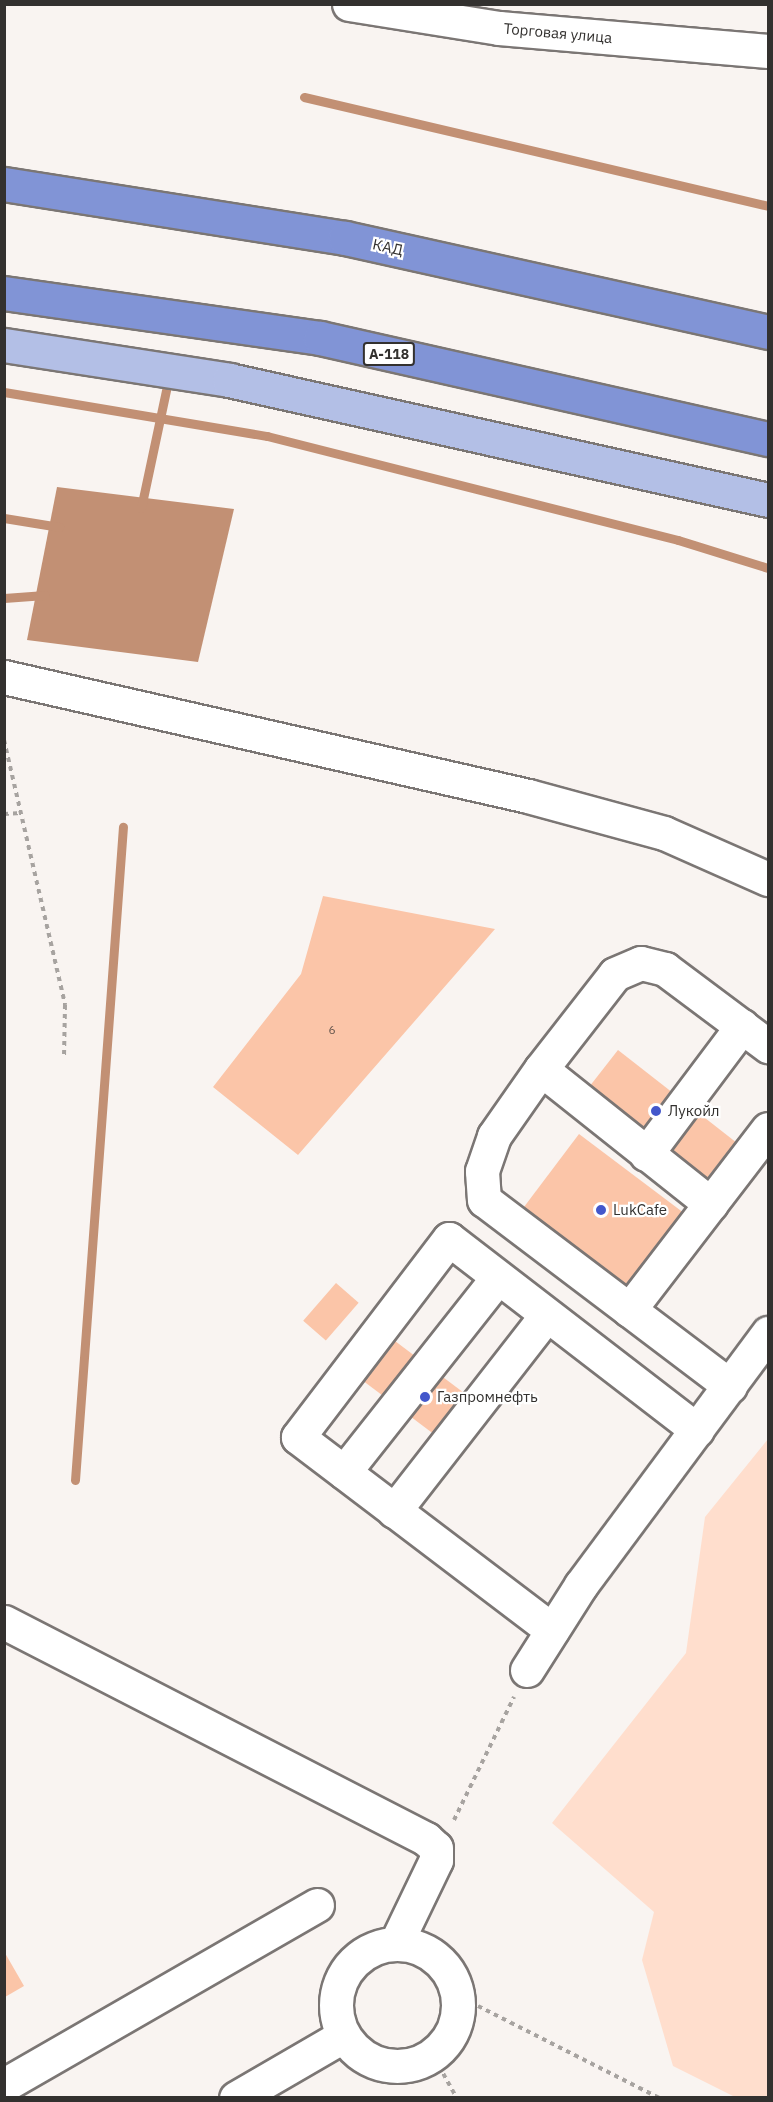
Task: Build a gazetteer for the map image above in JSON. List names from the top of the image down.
{
  "streets": {
    "highway": ["КАД", "А-118"],
    "street": ["Торговая улица"]
  },
  "places": ["Лукойл", "LukCafe", "Газпромнефть"],
  "house_numbers": ["6"]
}
